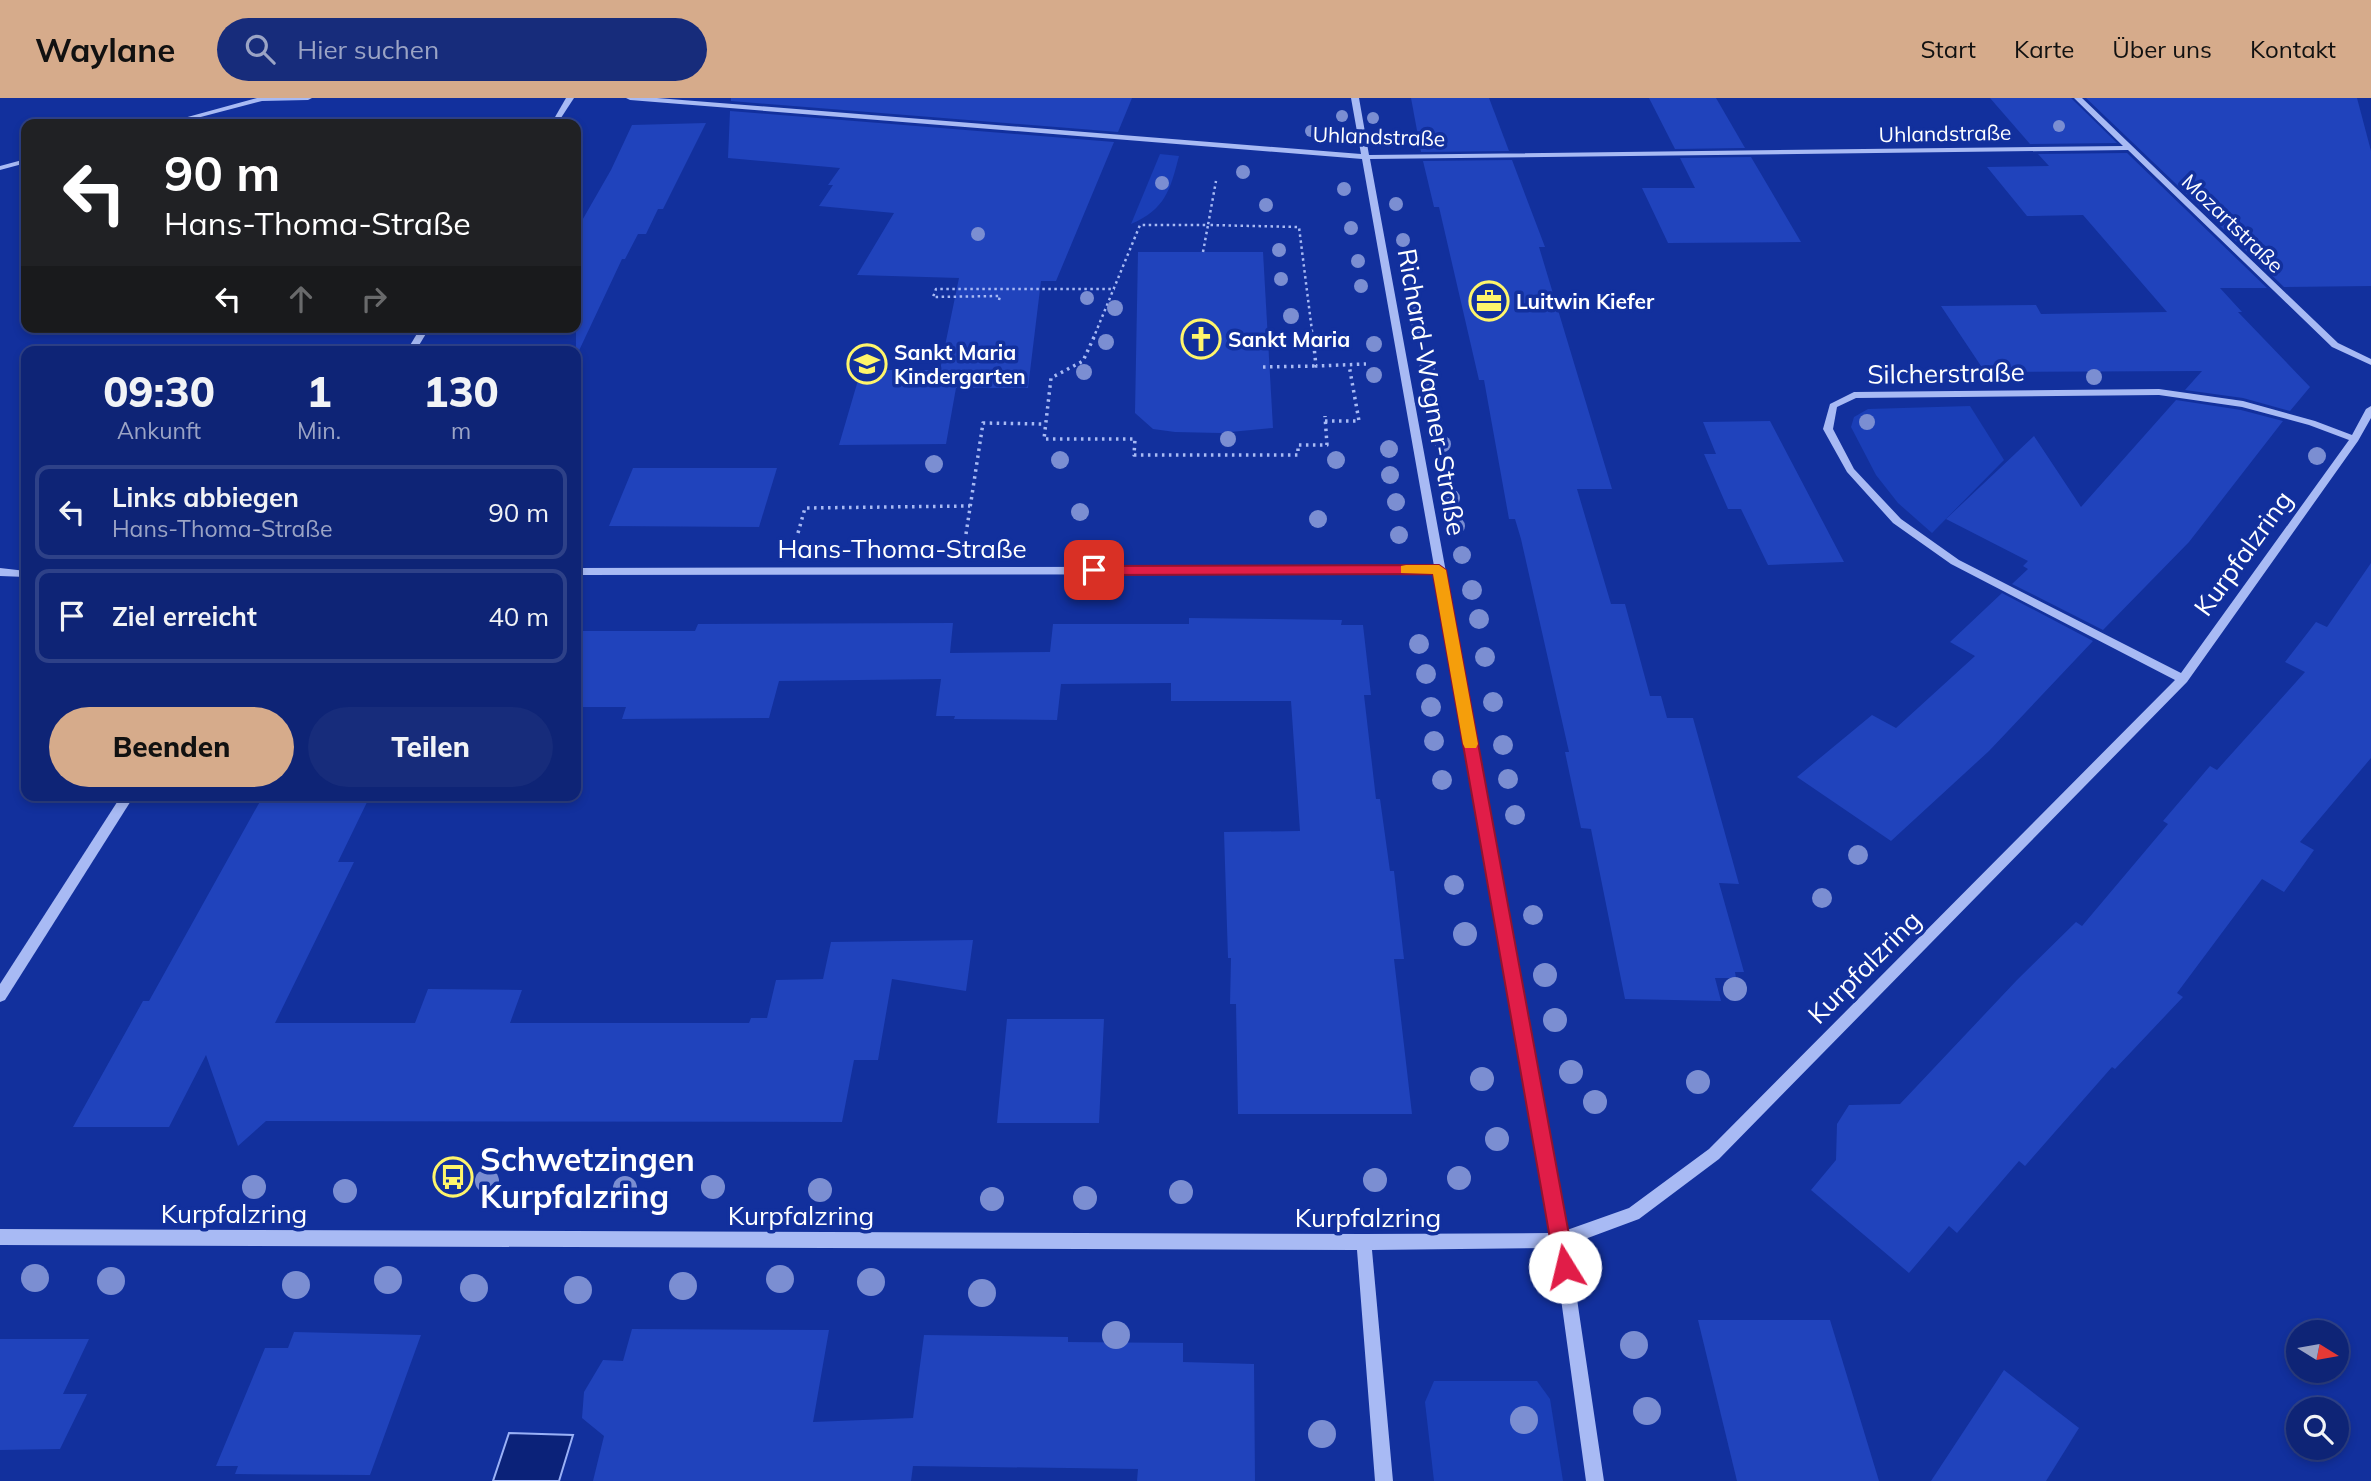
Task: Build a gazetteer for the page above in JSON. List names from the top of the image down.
{
  "streets": {
    "street": [
      "Uhlandstraße",
      "Mozartstraße",
      "Silcherstraße",
      "Richard-Wagner-Straße",
      "Hans-Thoma-Straße",
      "Kurpfalzring"
    ]
  },
  "crossings": [
    ["Uhlandstraße", "Mozartstraße"],
    ["Uhlandstraße", "Richard-Wagner-Straße"],
    ["Silcherstraße", "Kurpfalzring"],
    ["Richard-Wagner-Straße", "Hans-Thoma-Straße"],
    ["Richard-Wagner-Straße", "Kurpfalzring"]
  ],
  "places": {
    "office": ["Luitwin Kiefer"],
    "church": ["Sankt Maria"],
    "school or university": ["Sankt Maria Kindergarten"],
    "bus stop": ["Schwetzingen Kurpfalzring"]
  },
  "north": "right",
  "page": {
    "header": "Waylane",
    "search": "Hier suchen",
    "nav": [
      "Start",
      "Karte",
      "Über uns",
      "Kontakt"
    ],
    "turn": ["90 m", "Hans-Thoma-Straße"],
    "eta": [
      "09:30",
      "Ankunft",
      "1",
      "Min.",
      "130",
      "m"
    ],
    "list": [
      {
        "name": "Links abbiegen",
        "note": "Hans-Thoma-Straße",
        "value": "90 m"
      },
      {
        "name": "Ziel erreicht",
        "value": "40 m"
      }
    ],
    "buttons": ["Beenden", "Teilen"]
  }
}
